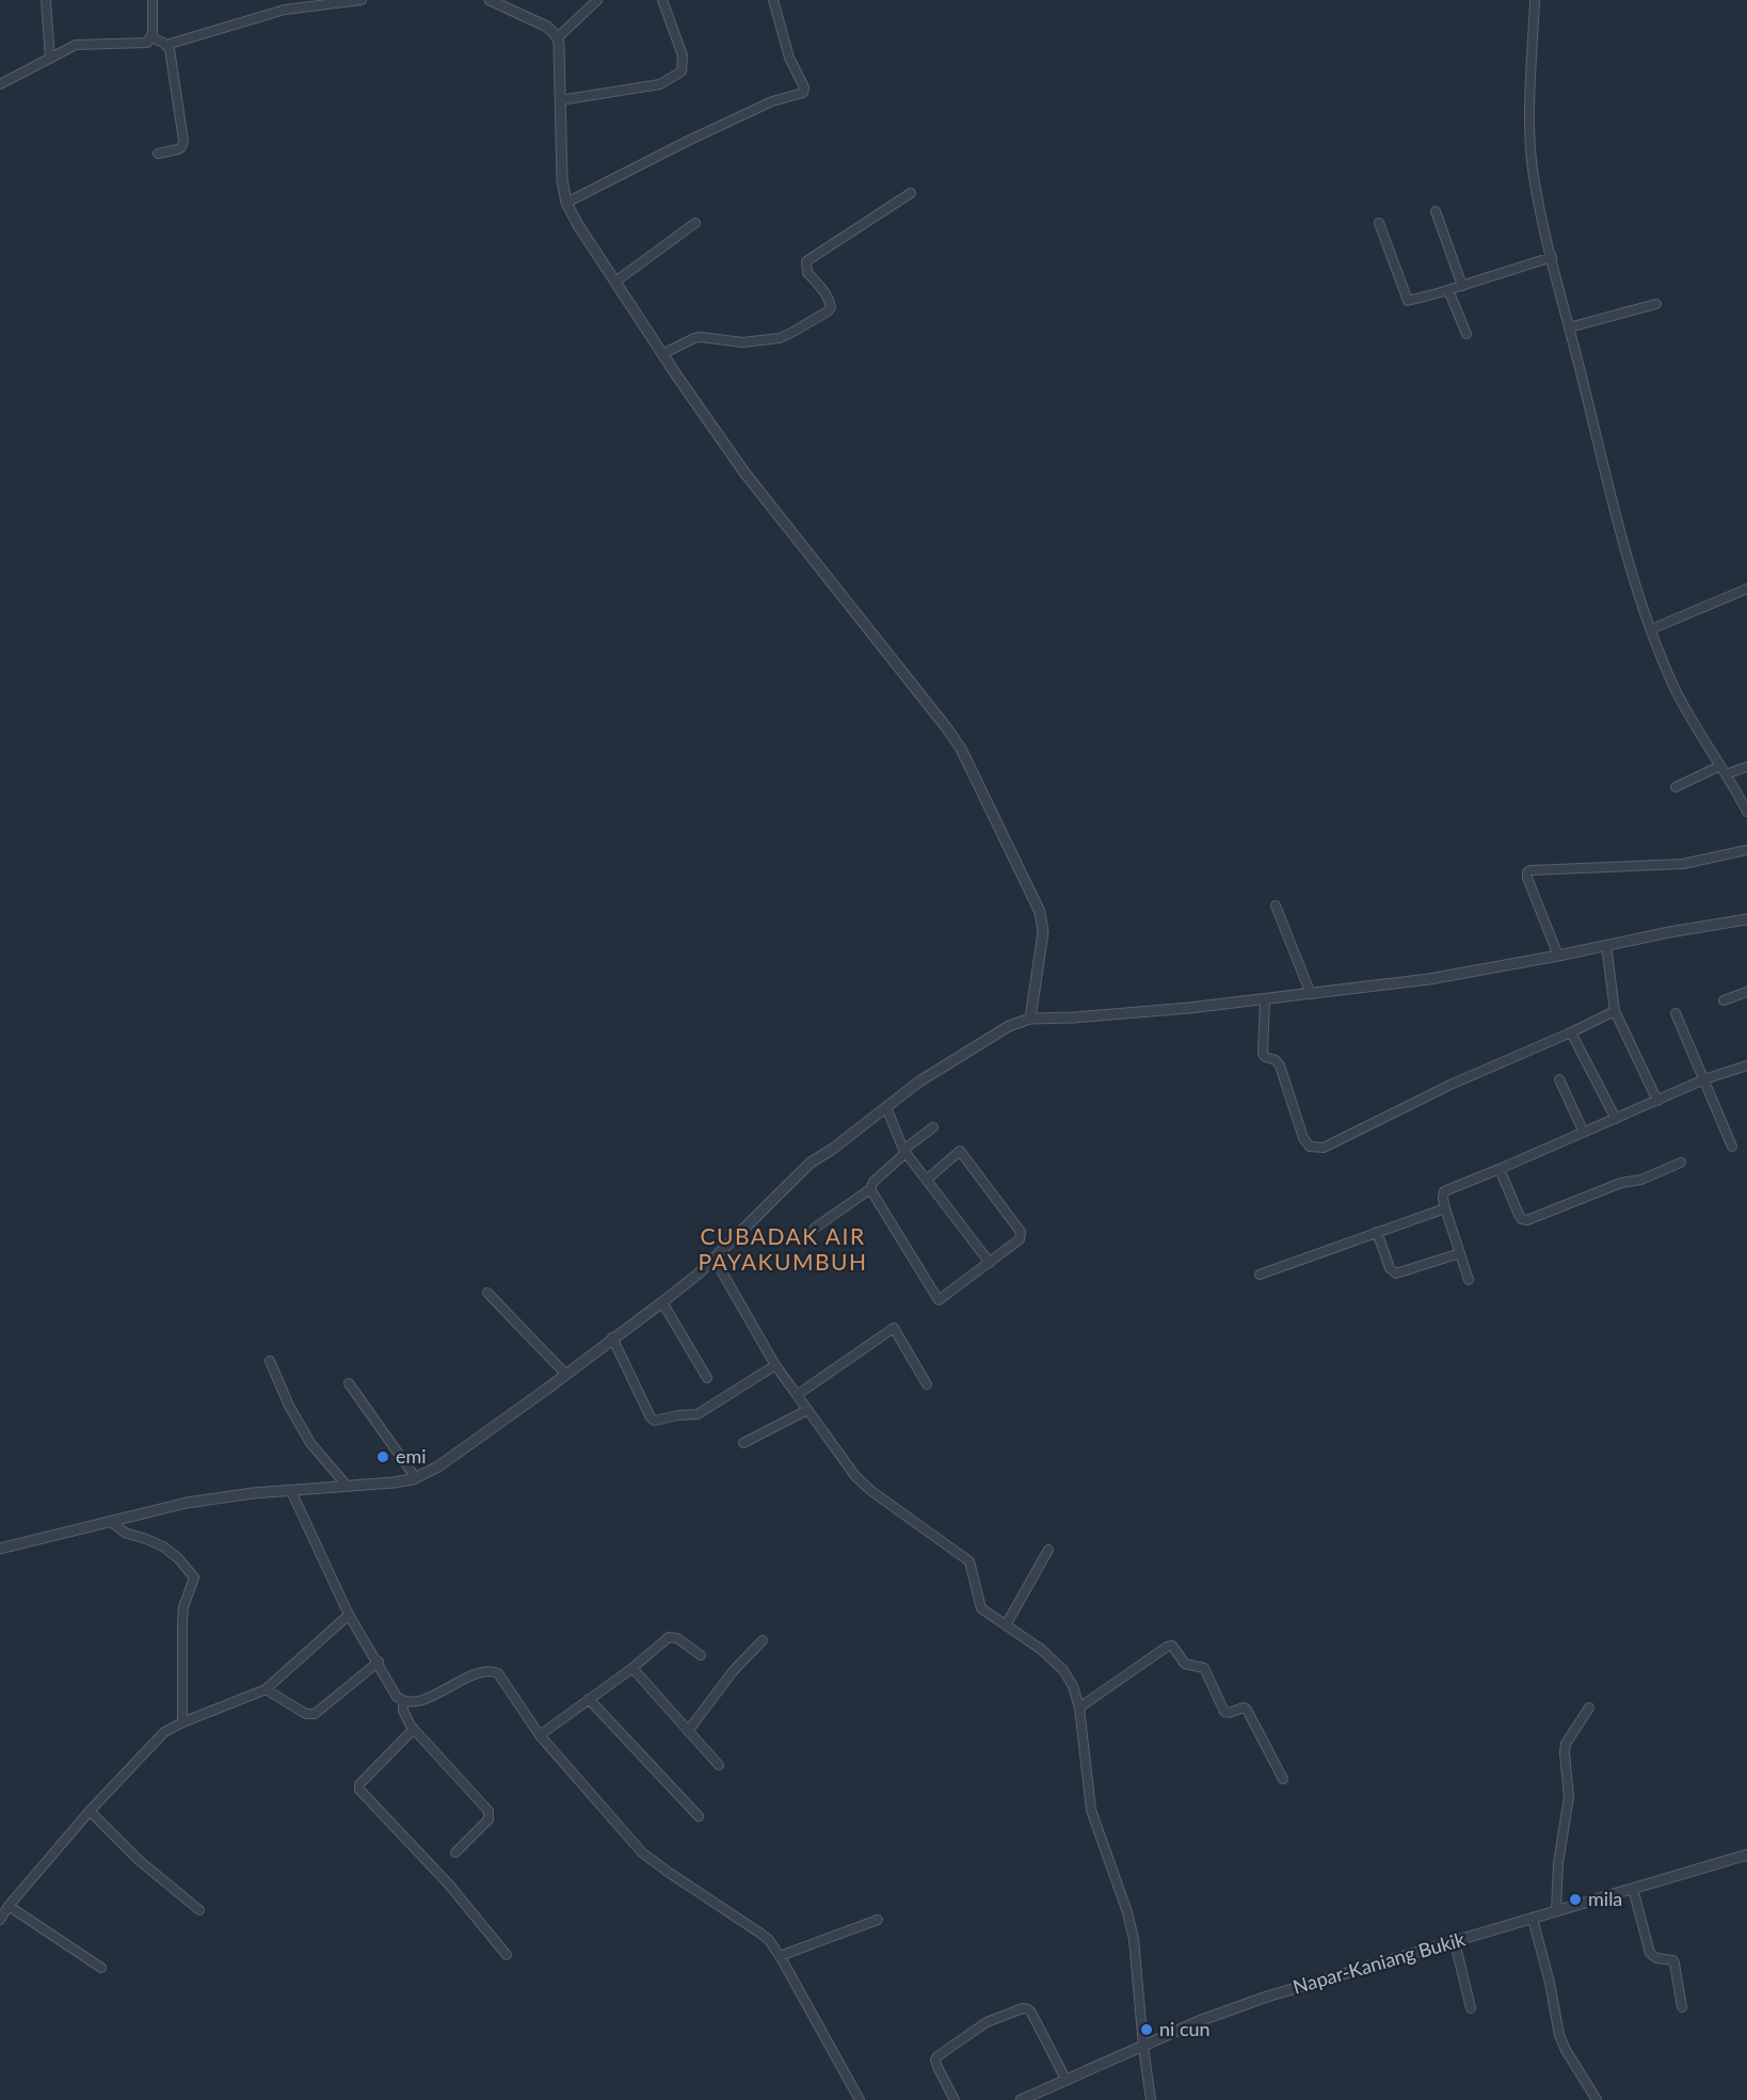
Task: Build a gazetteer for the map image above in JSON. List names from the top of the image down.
{
  "streets": {
    "street": ["Napar-Kaniang Bukik"]
  },
  "districts": ["CUBADAK AIR PAYAKUMBUH"],
  "places": ["emi", "mila", "ni cun"]
}
